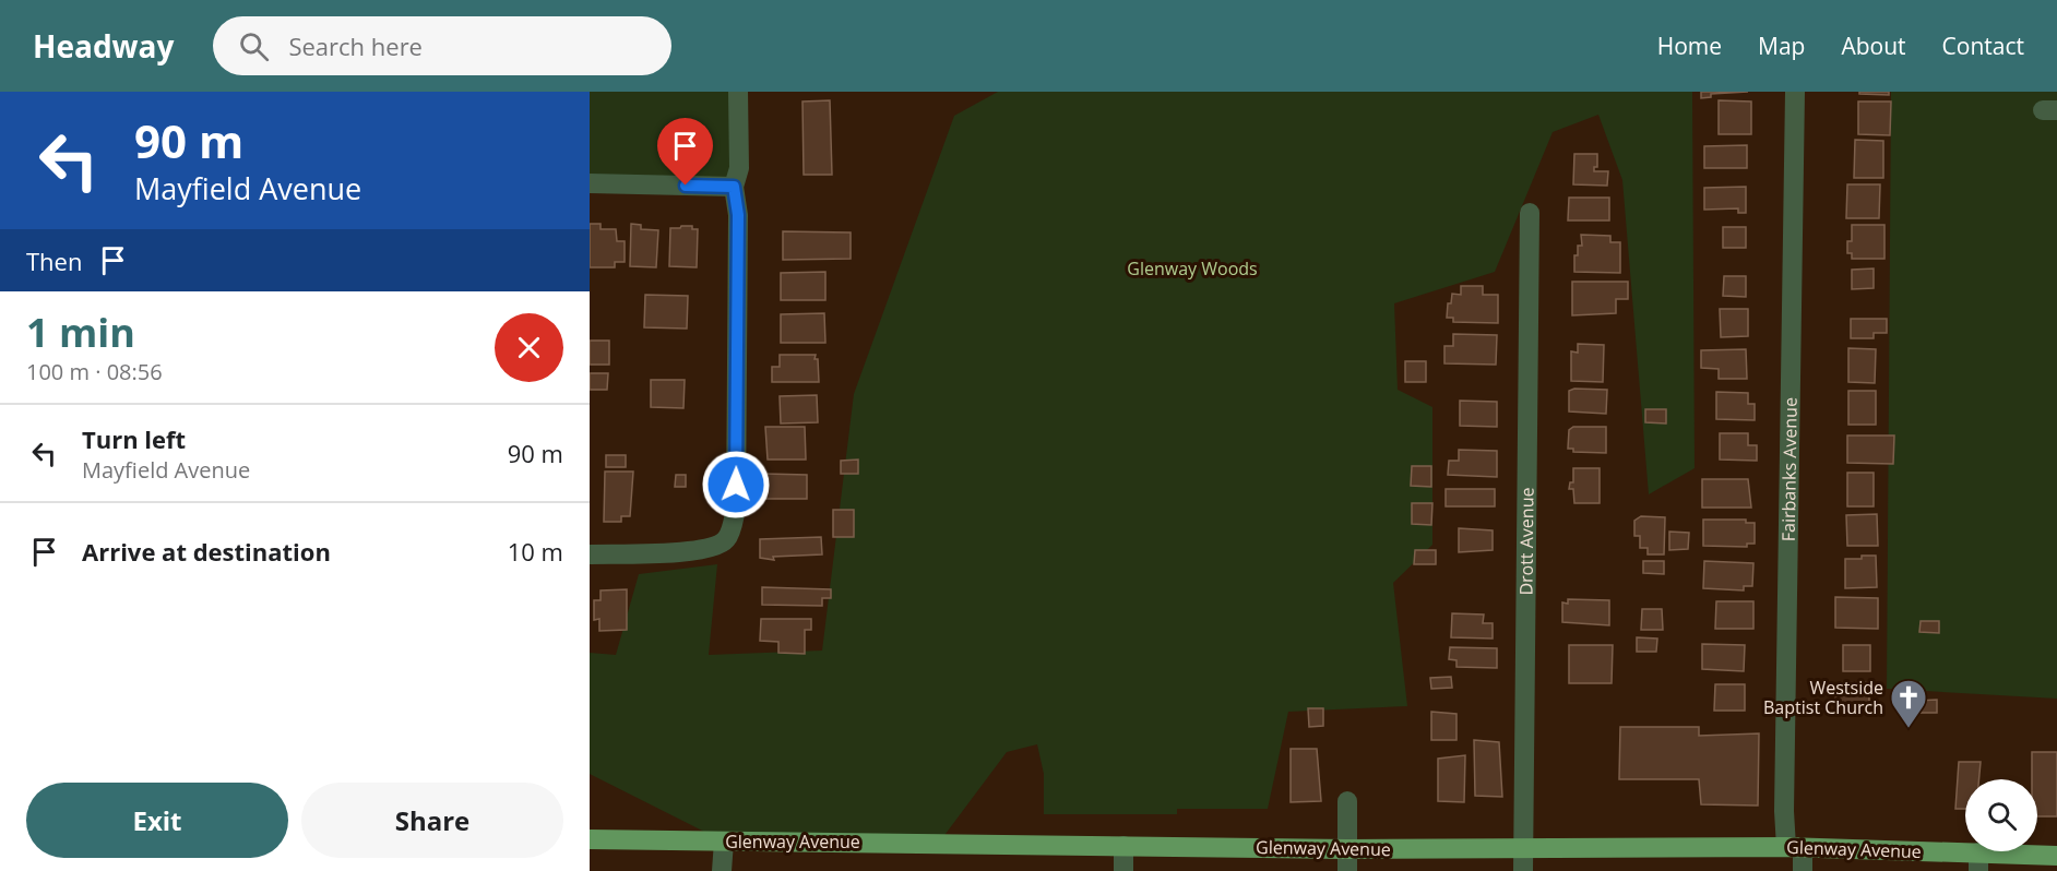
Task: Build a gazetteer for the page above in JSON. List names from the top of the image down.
{
  "streets": {
    "main road": ["Glenway Avenue"],
    "street": ["Fairbanks Avenue", "Drott Avenue"]
  },
  "crossings": [
    ["Fairbanks Avenue", "Glenway Avenue"],
    ["Drott Avenue", "Glenway Avenue"]
  ],
  "parks": ["Glenway Woods"],
  "places": {
    "church": ["Westside Baptist Church"]
  },
  "page": {
    "header": "Headway",
    "search": "Search here",
    "nav": [
      "Home",
      "Map",
      "About",
      "Contact"
    ],
    "turn": ["90 m", "Mayfield Avenue"],
    "then": "Then",
    "heading": ["1 min", "100 m · 08:56"],
    "list": [
      {
        "name": "Turn left",
        "note": "Mayfield Avenue",
        "value": "90 m"
      },
      {
        "name": "Arrive at destination",
        "value": "10 m"
      }
    ],
    "buttons": ["Exit", "Share"]
  }
}
